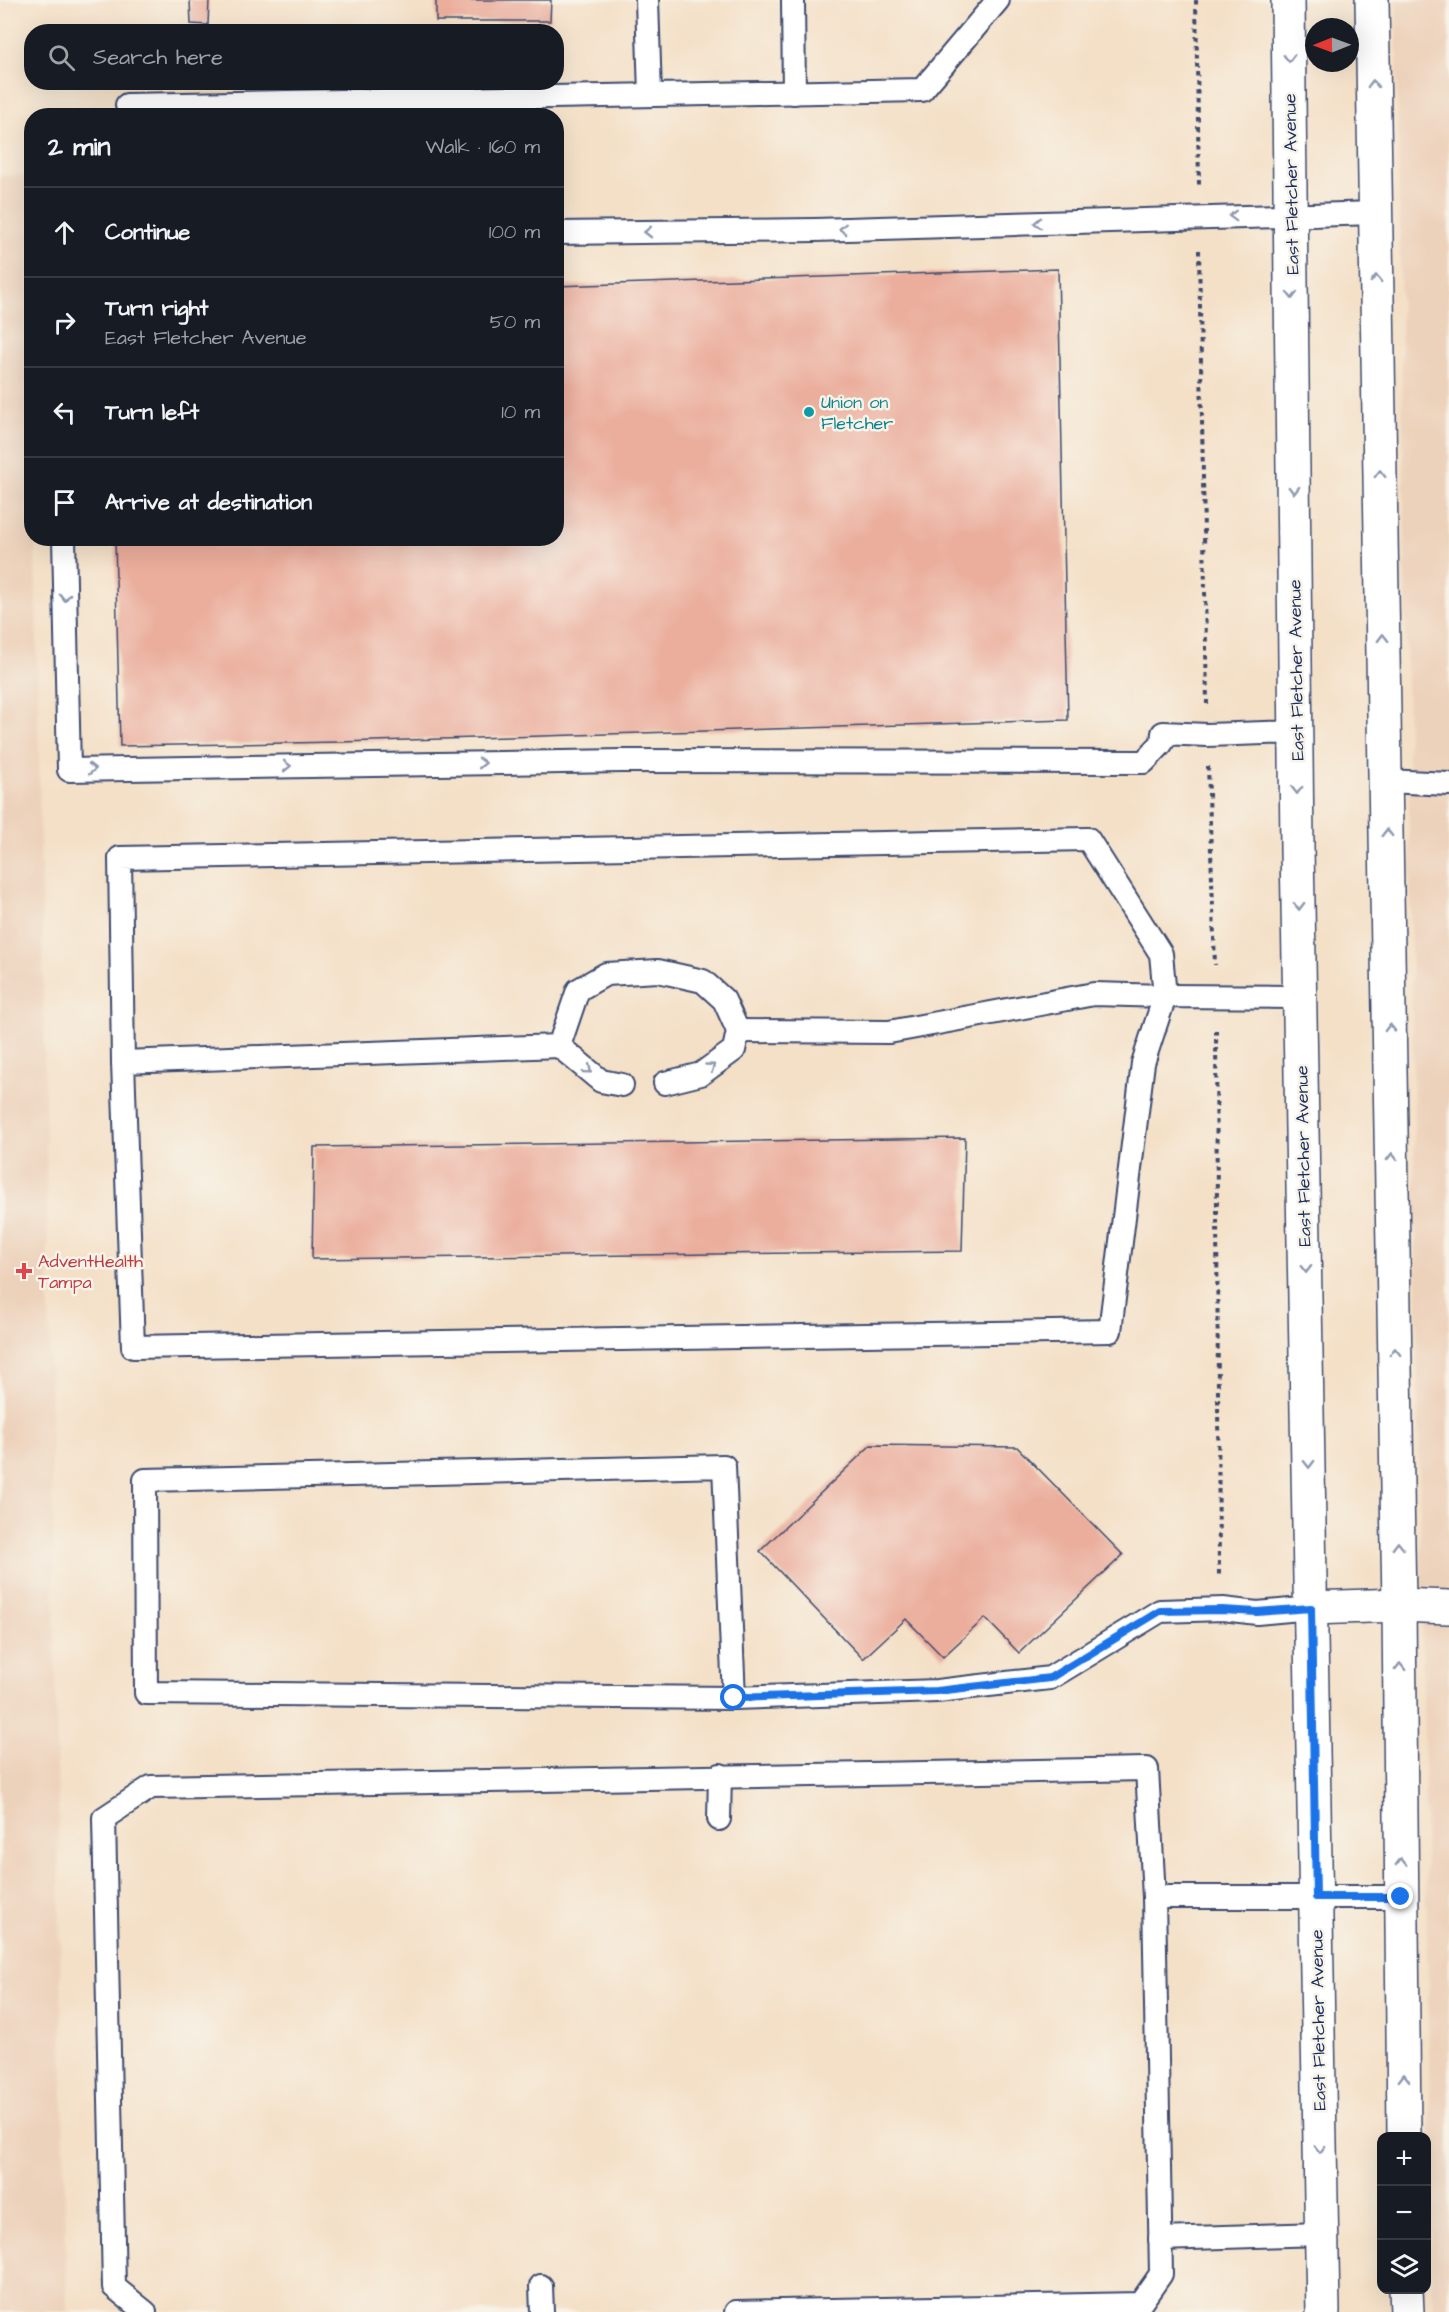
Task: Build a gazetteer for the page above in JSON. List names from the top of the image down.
{
  "streets": {
    "main road": ["East Fletcher Avenue"]
  },
  "places": {
    "other": ["Union on Fletcher"],
    "health": ["AdventHealth Tampa"]
  },
  "north": "left",
  "page": {
    "search": "Search here",
    "heading": ["2 min", "Walk · 160 m"],
    "list": [
      ["Continue", "100 m"],
      ["Turn right", "East Fletcher Avenue", "50 m"],
      ["Turn left", "10 m"],
      "Arrive at destination"
    ],
    "map_buttons": ["+", "−"]
  }
}
